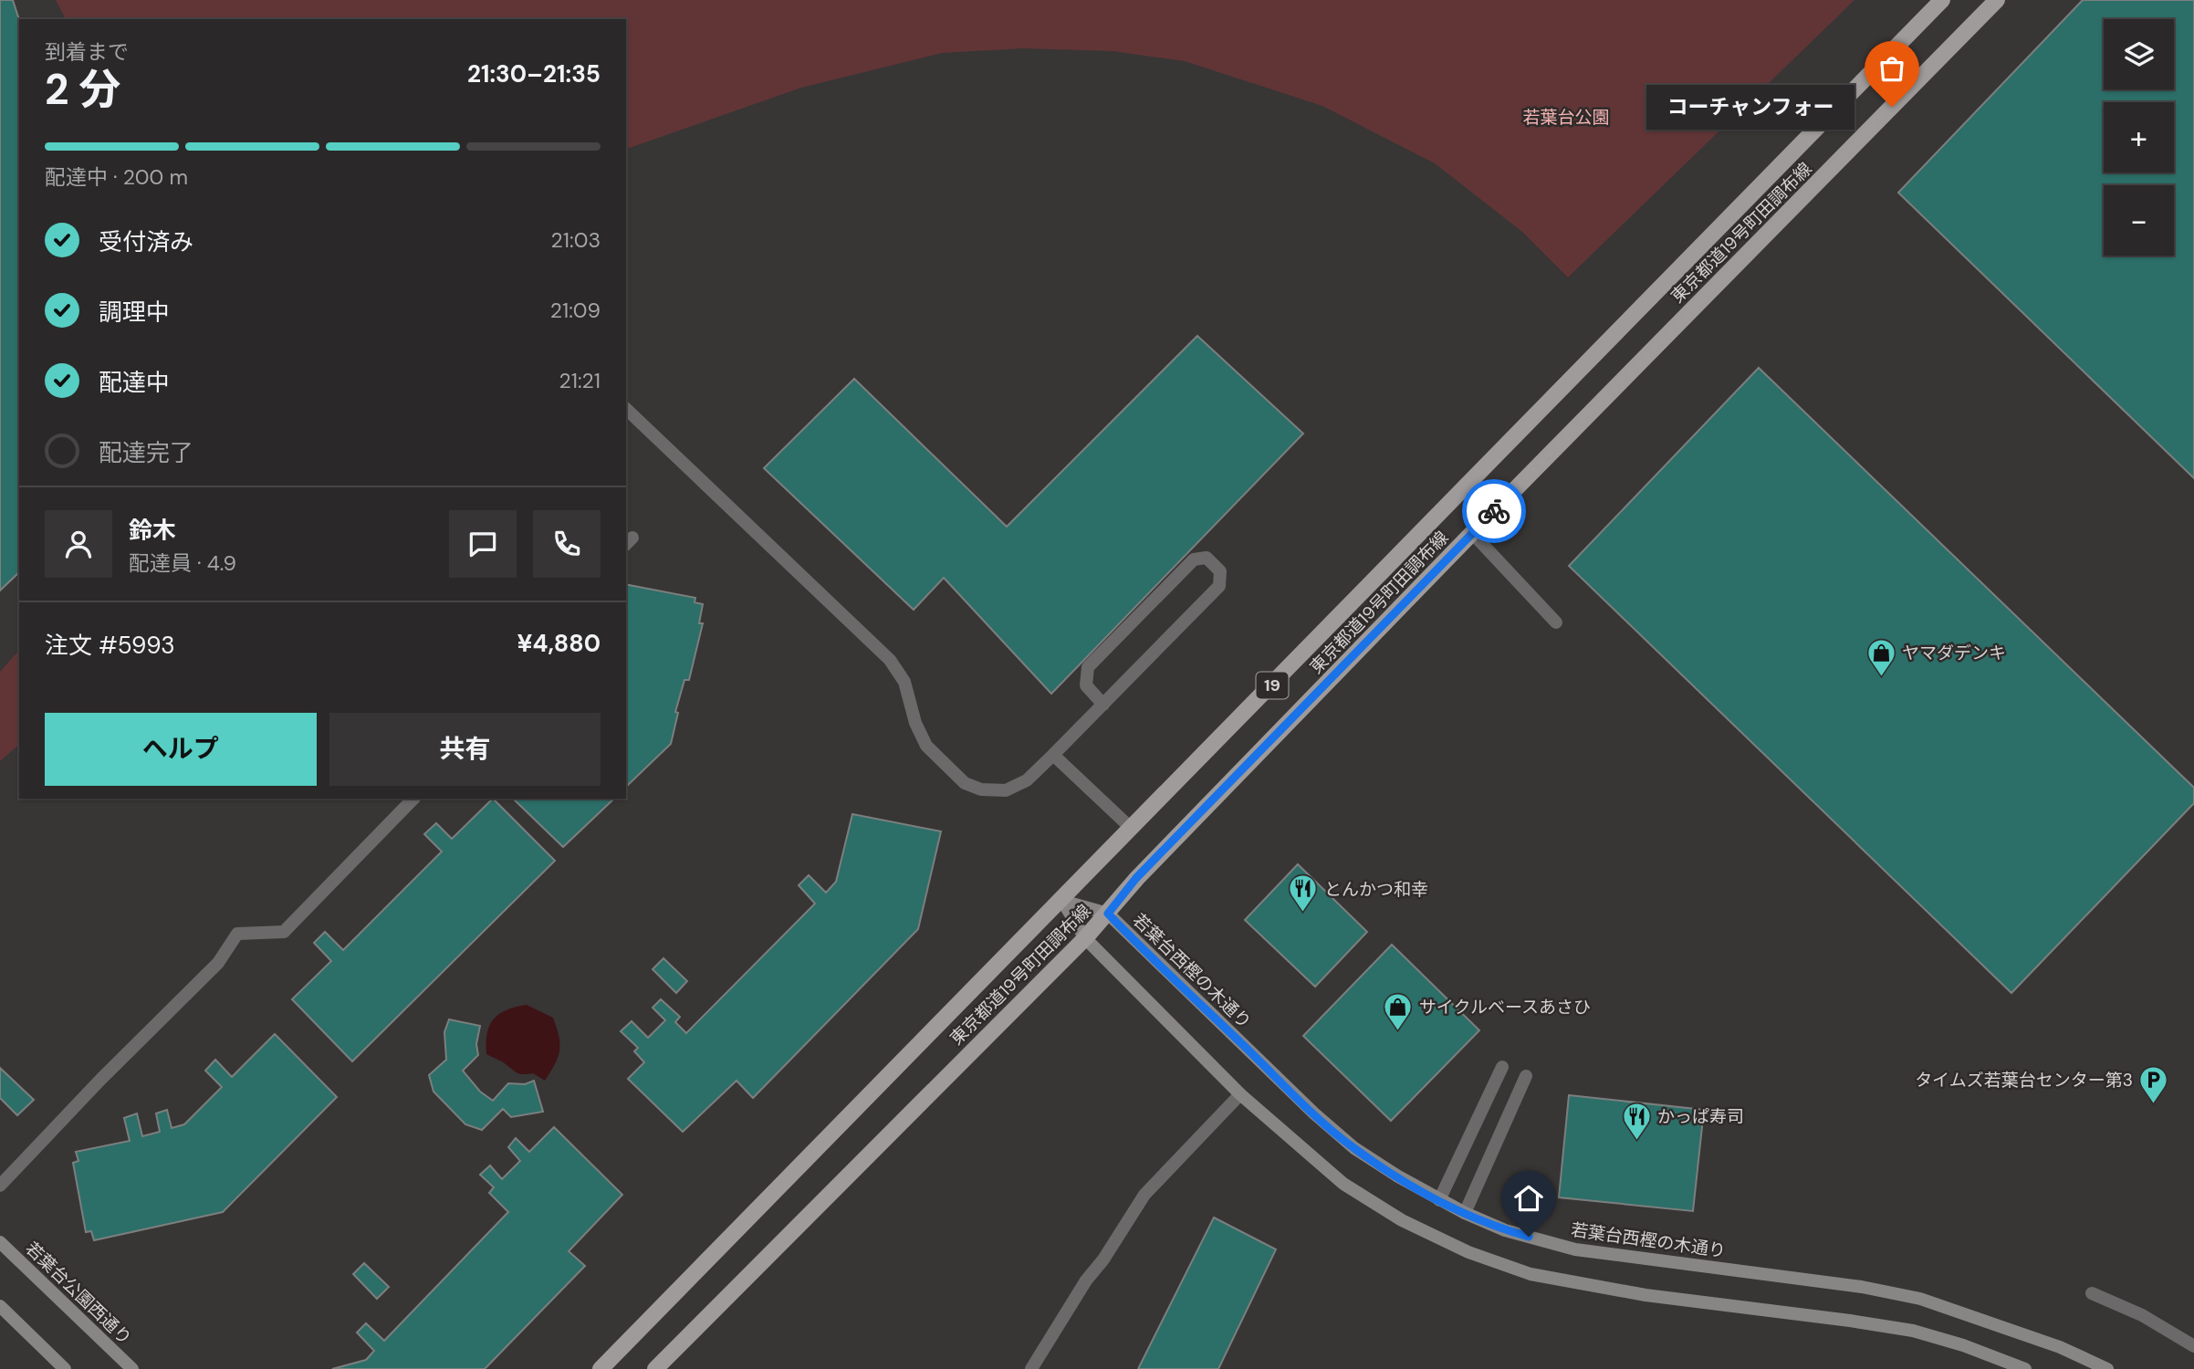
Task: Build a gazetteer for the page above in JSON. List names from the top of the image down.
{
  "streets": {
    "main road": ["東京都道19号町田調布線", "19"],
    "street": ["若葉台西樫の木通り", "若葉台公園西通り"]
  },
  "crossings": [
    ["東京都道19号町田調布線", "若葉台西樫の木通り"]
  ],
  "parks": ["若葉台公園"],
  "places": {
    "other": ["コーチャンフォー"],
    "shop": ["ヤマダデンキ", "サイクルベースあさひ"],
    "restaurant": ["とんかつ和幸", "かっぱ寿司"],
    "parking": ["タイムズ若葉台センター第3"]
  },
  "page": {
    "map_buttons": ["+", "−"],
    "heading": ["2 分", "到着まで", "21:30–21:35"],
    "panel": [
      "鈴木",
      "配達員 · 4.9",
      "注文 #5993",
      "¥4,880"
    ],
    "bubble": "コーチャンフォー",
    "bar": "配達中 · 200 m",
    "list": [
      ["受付済み", "21:03"],
      ["調理中", "21:09"],
      ["配達中", "21:21"],
      "配達完了"
    ],
    "buttons": ["ヘルプ", "共有"]
  }
}
